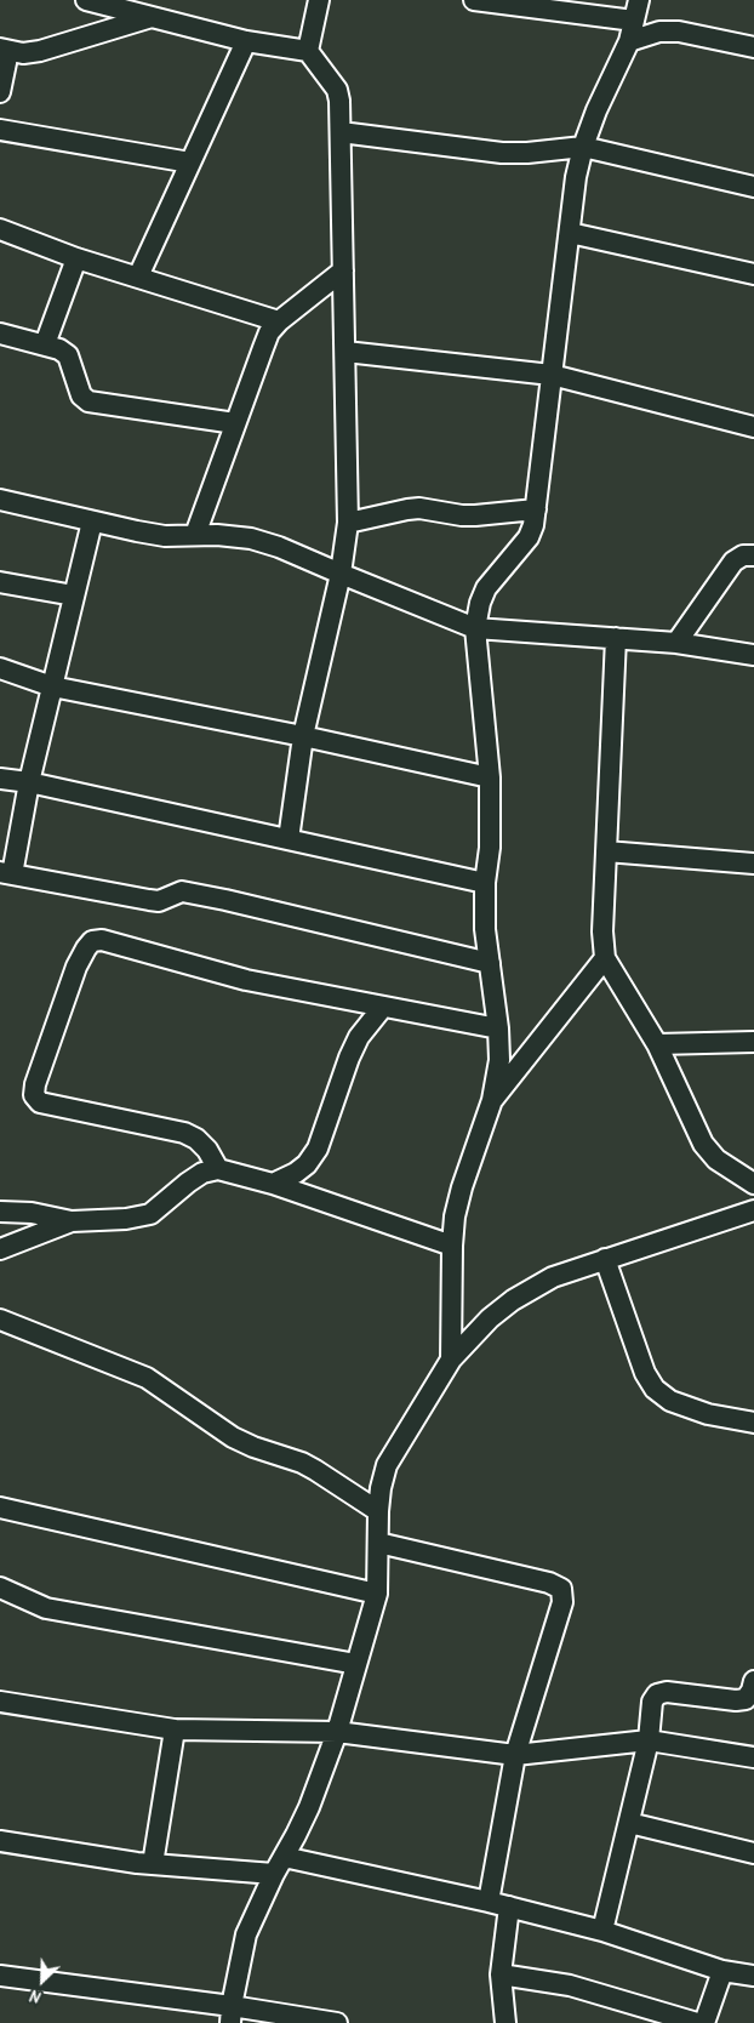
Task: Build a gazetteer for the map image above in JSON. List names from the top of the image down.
{
  "north": "bottom left"
}
